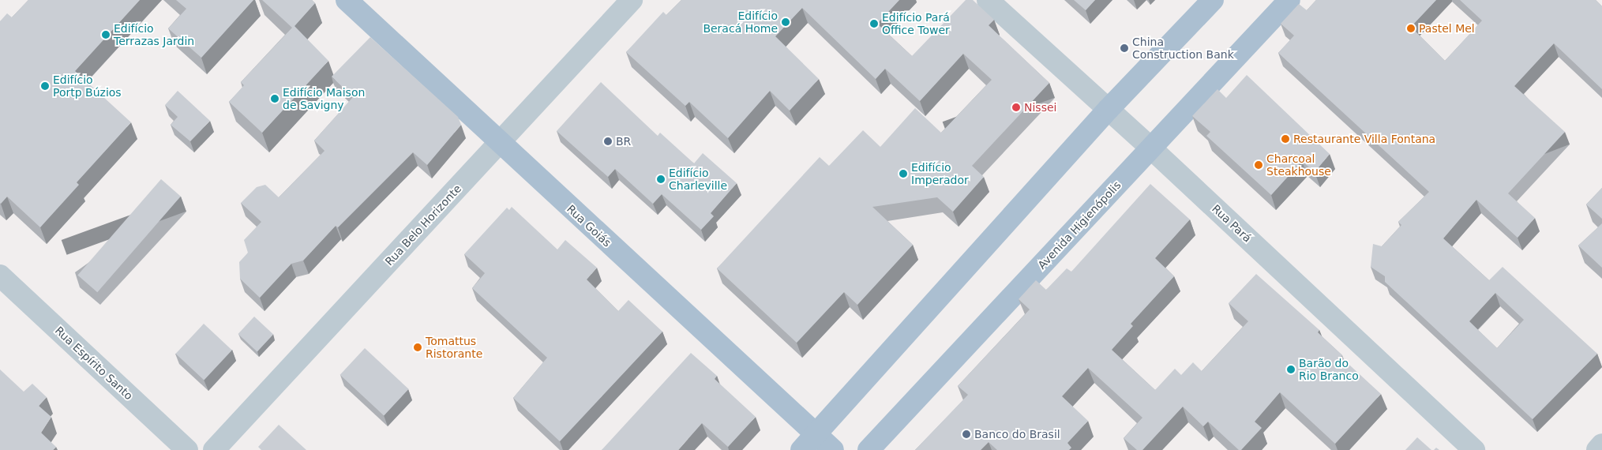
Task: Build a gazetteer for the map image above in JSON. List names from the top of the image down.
{
  "streets": {
    "main road": ["Avenida Higienópolis", "Rua Goiás"],
    "street": ["Rua Pará", "Rua Belo Horizonte", "Rua Espírito Santo"]
  },
  "crossings": [
    ["Rua Pará", "Avenida Higienópolis"],
    ["Rua Belo Horizonte", "Rua Goiás"]
  ],
  "places": [
    "Edifício Beracá Home",
    "Edifício Pará Office Tower",
    "Pastel Mel",
    "Edifício Terrazas Jardin",
    "China Construction Bank",
    "Edifício Portp Búzios",
    "Edifício Maison de Savigny",
    "Nissei",
    "Restaurante Villa Fontana",
    "BR",
    "Charcoal Steakhouse",
    "Edifício Imperador",
    "Edifício Charleville",
    "Tomattus Ristorante",
    "Barão do Rio Branco",
    "Banco do Brasil"
  ]
}
